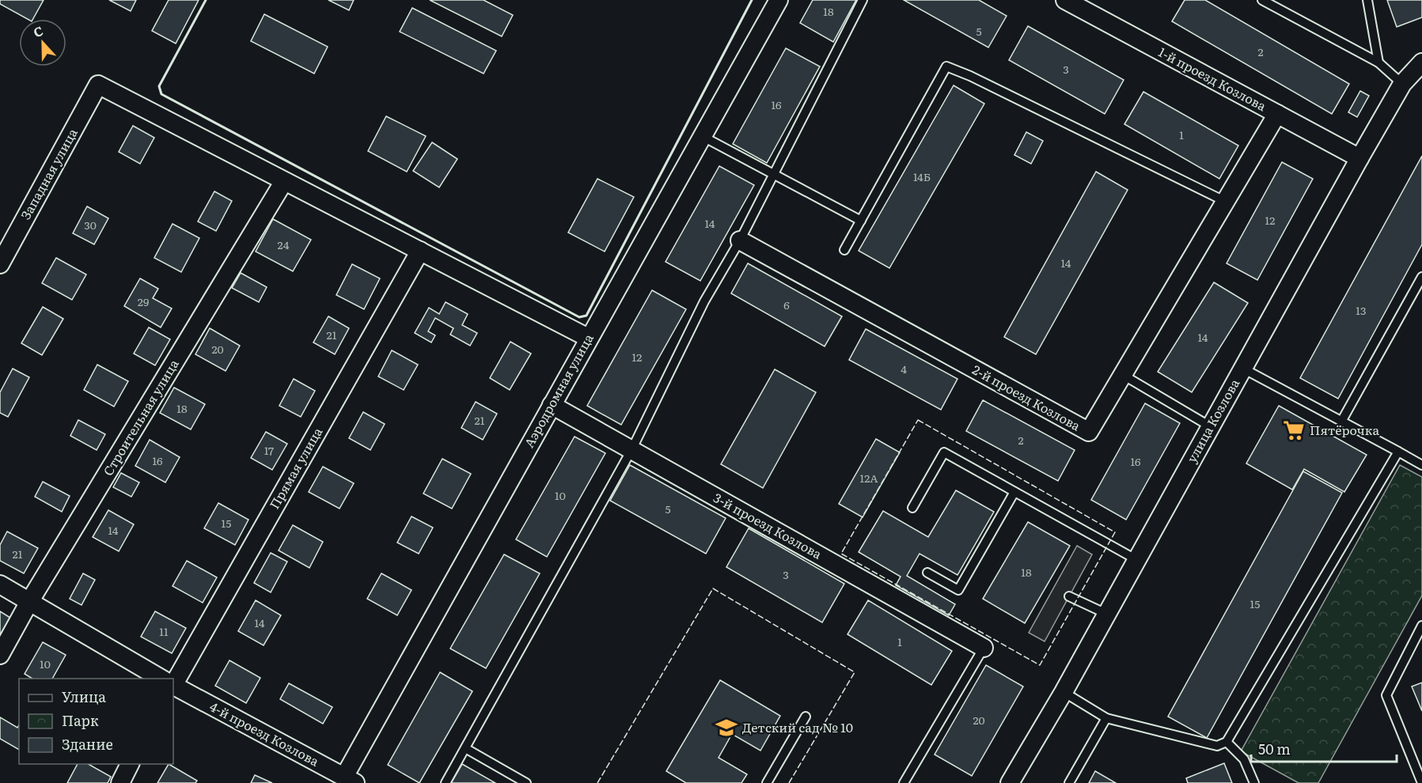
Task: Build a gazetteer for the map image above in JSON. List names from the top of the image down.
{
  "streets": {
    "street": [
      "1-й проезд Козлова",
      "Западная улица",
      "Аэродромная улица",
      "2-й проезд Козлова",
      "Строительная улица",
      "улица Козлова",
      "Прямая улица",
      "3-й проезд Козлова",
      "4-й проезд Козлова"
    ]
  },
  "crossings": [
    ["1-й проезд Козлова", "2-й проезд Козлова"],
    ["1-й проезд Козлова", "улица Козлова"],
    ["Западная улица", "Строительная улица"],
    ["Аэродромная улица", "3-й проезд Козлова"],
    ["Аэродромная улица", "4-й проезд Козлова"]
  ],
  "places": {
    "supermarket": ["Пятёрочка"],
    "school or university": ["Детский сад № 10"]
  },
  "house_numbers": [
    "18",
    "5",
    "2",
    "3",
    "16",
    "1",
    "14Б",
    "12",
    "14",
    "30",
    "24",
    "14",
    "29",
    "6",
    "13",
    "21",
    "14",
    "20",
    "12",
    "4",
    "18",
    "21",
    "2",
    "17",
    "16",
    "16",
    "12А",
    "10",
    "5",
    "15",
    "14",
    "21",
    "18",
    "3",
    "15",
    "14",
    "11",
    "1",
    "10",
    "20"
  ],
  "legend": ["Улица", "Парк", "Здание"],
  "scale_bar": "50 m",
  "north": "top"
}
